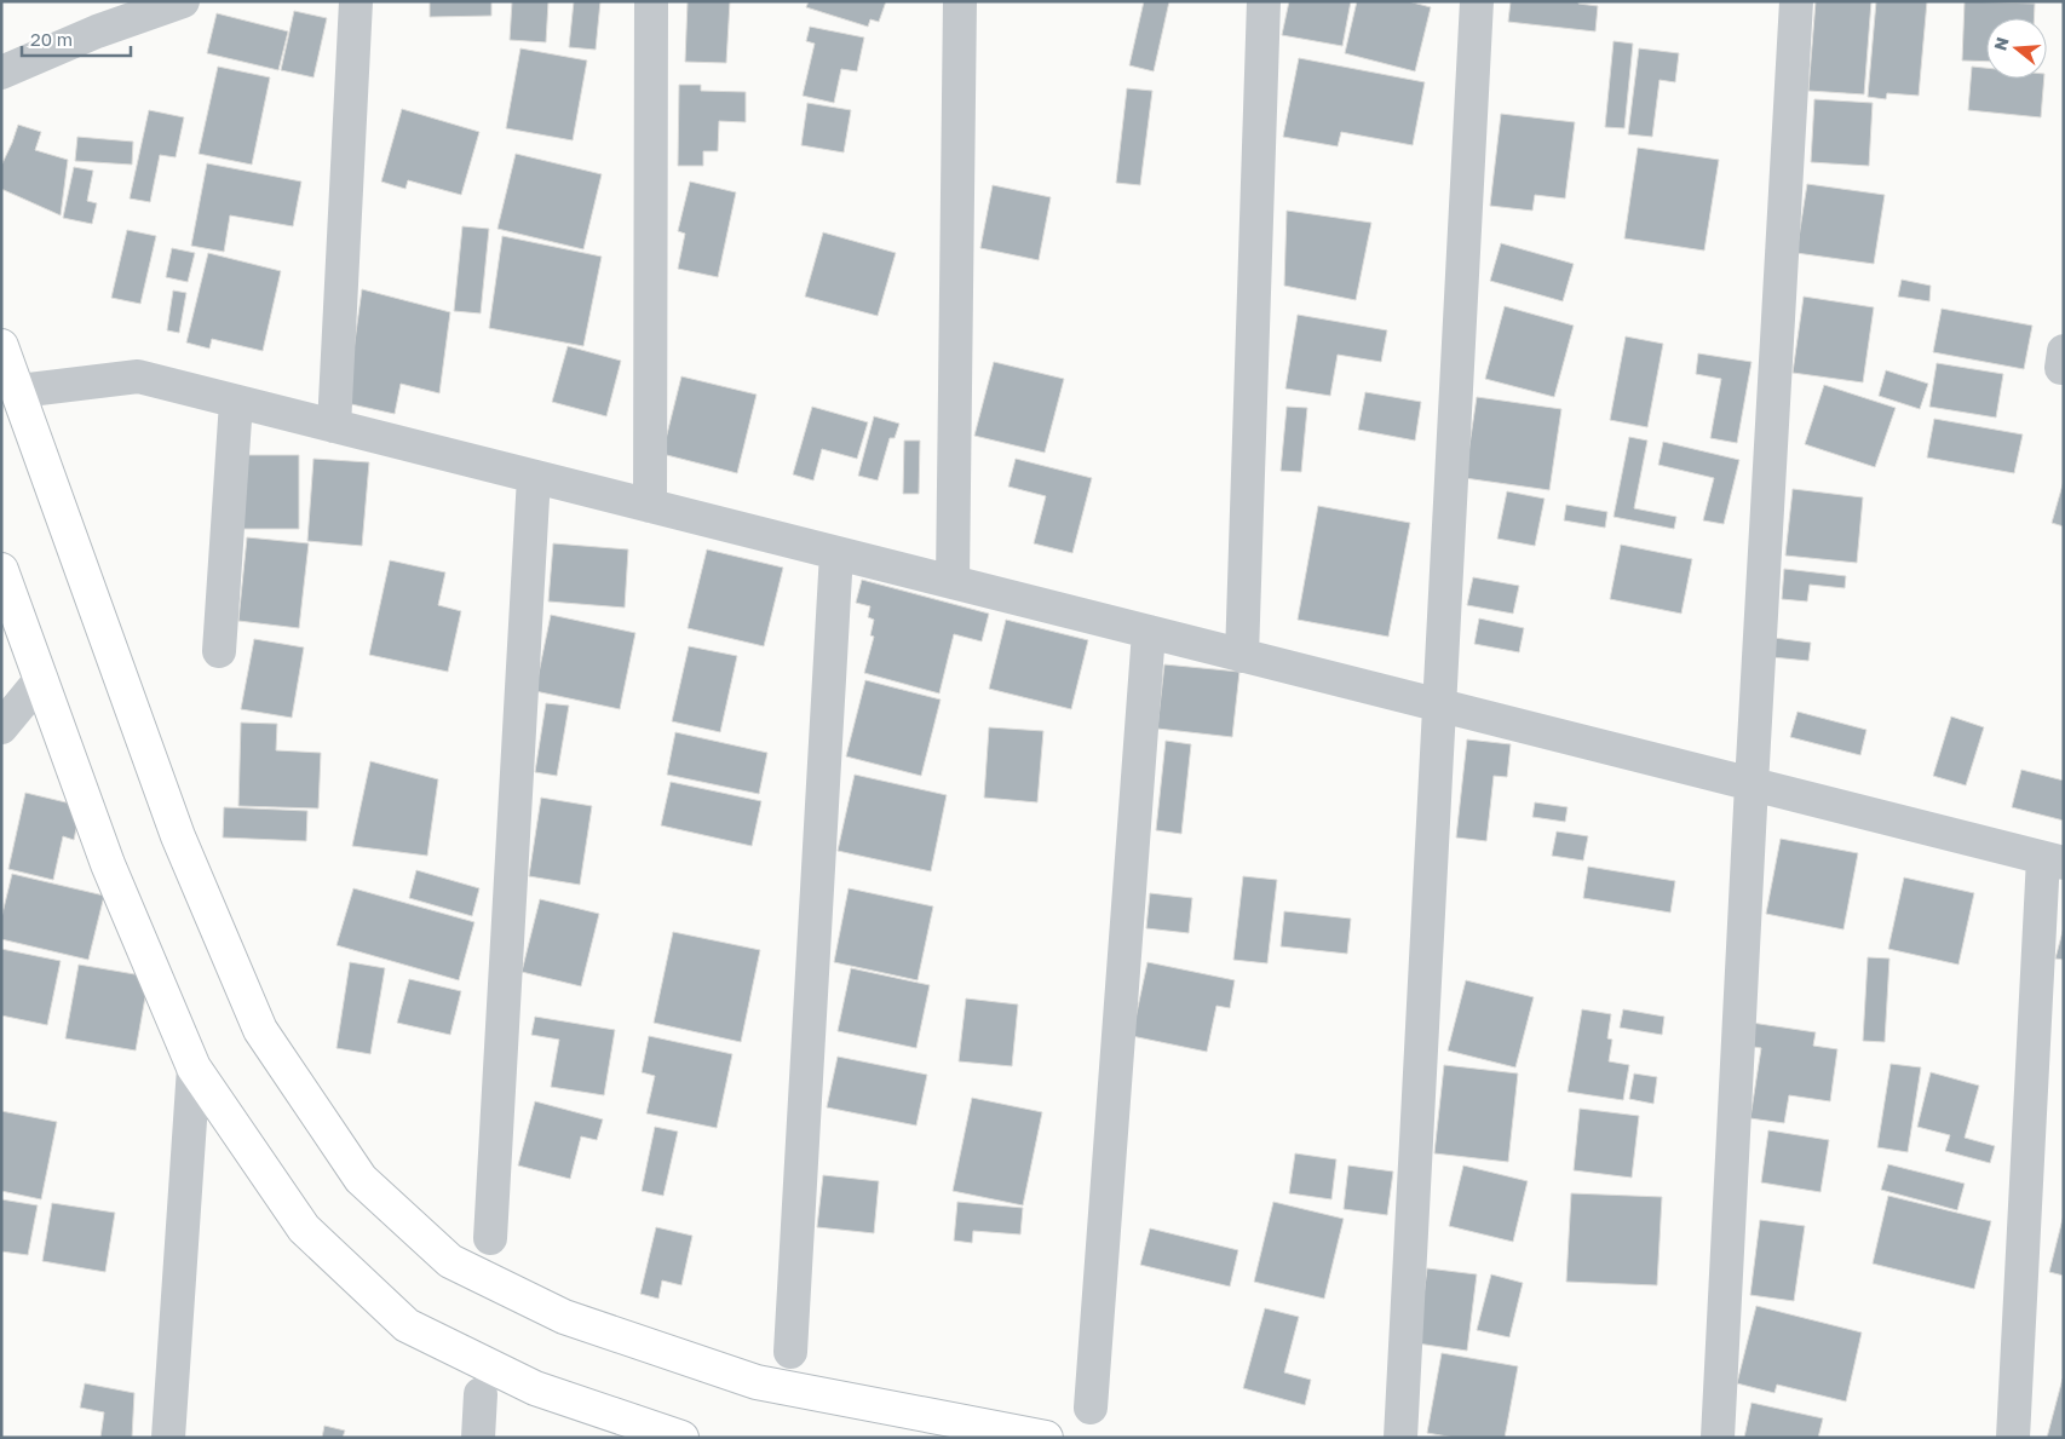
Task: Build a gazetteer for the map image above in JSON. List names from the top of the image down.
{
  "scale_bar": "20 m",
  "north": "left"
}
